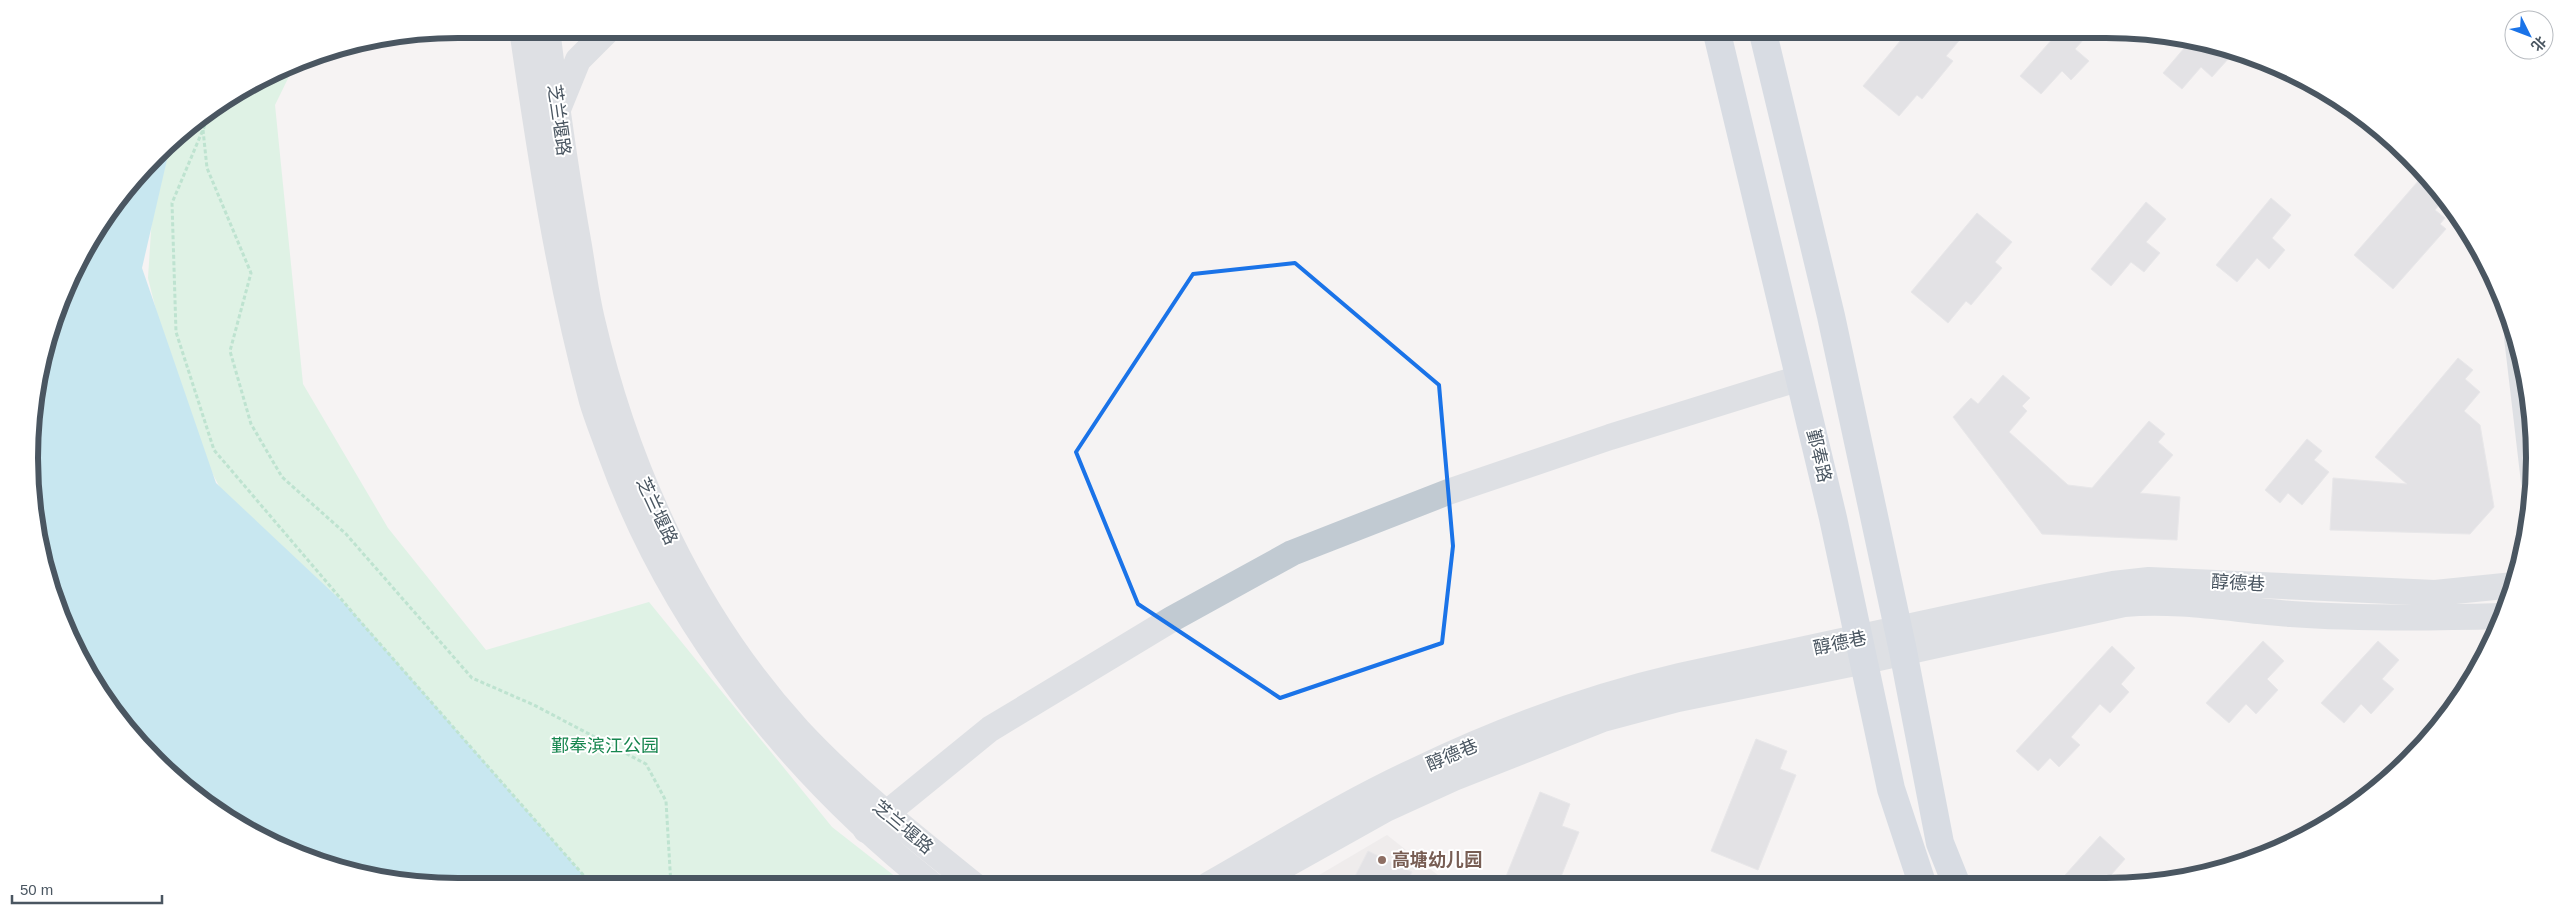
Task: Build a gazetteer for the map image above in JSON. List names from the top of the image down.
{
  "streets": {
    "main road": ["鄞奉路"],
    "street": ["芝兰堰路", "醇德巷"]
  },
  "crossings": [
    ["鄞奉路", "醇德巷"]
  ],
  "parks": ["鄞奉滨江公园"],
  "places": ["高塘幼儿园"],
  "scale_bar": "50 m",
  "north": "bottom right"
}
